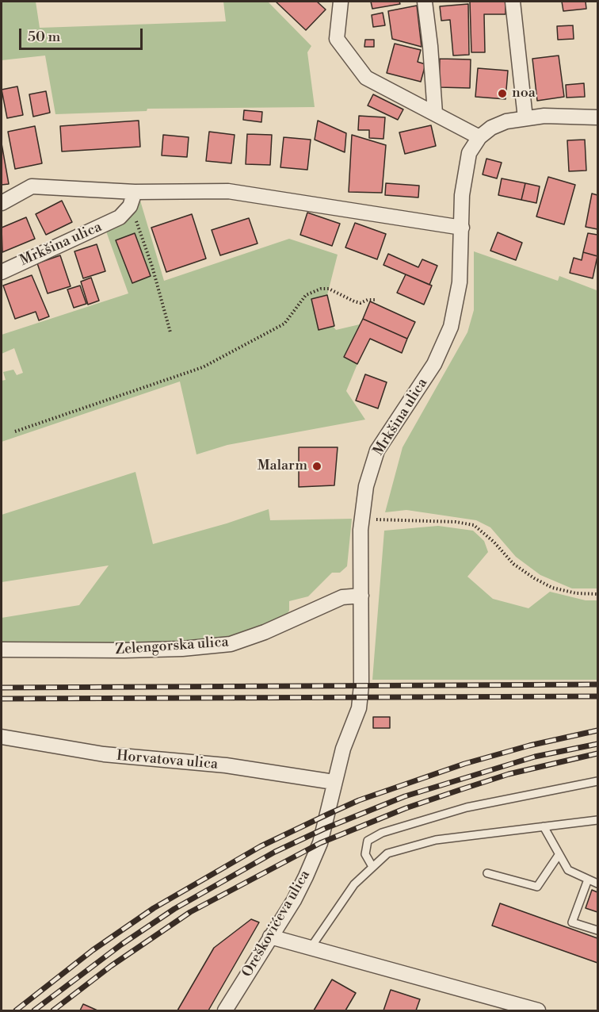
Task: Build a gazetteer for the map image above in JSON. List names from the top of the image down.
{
  "streets": {
    "street": [
      "Mrkšina ulica",
      "Zelengorska ulica",
      "Horvatova ulica",
      "Oreškovićeva ulica"
    ]
  },
  "crossings": [
    ["Mrkšina ulica", "Zelengorska ulica"],
    ["Mrkšina ulica", "Oreškovićeva ulica"],
    ["Horvatova ulica", "Oreškovićeva ulica"]
  ],
  "places": ["noa", "Malarm"],
  "scale_bar": "50 m"
}
